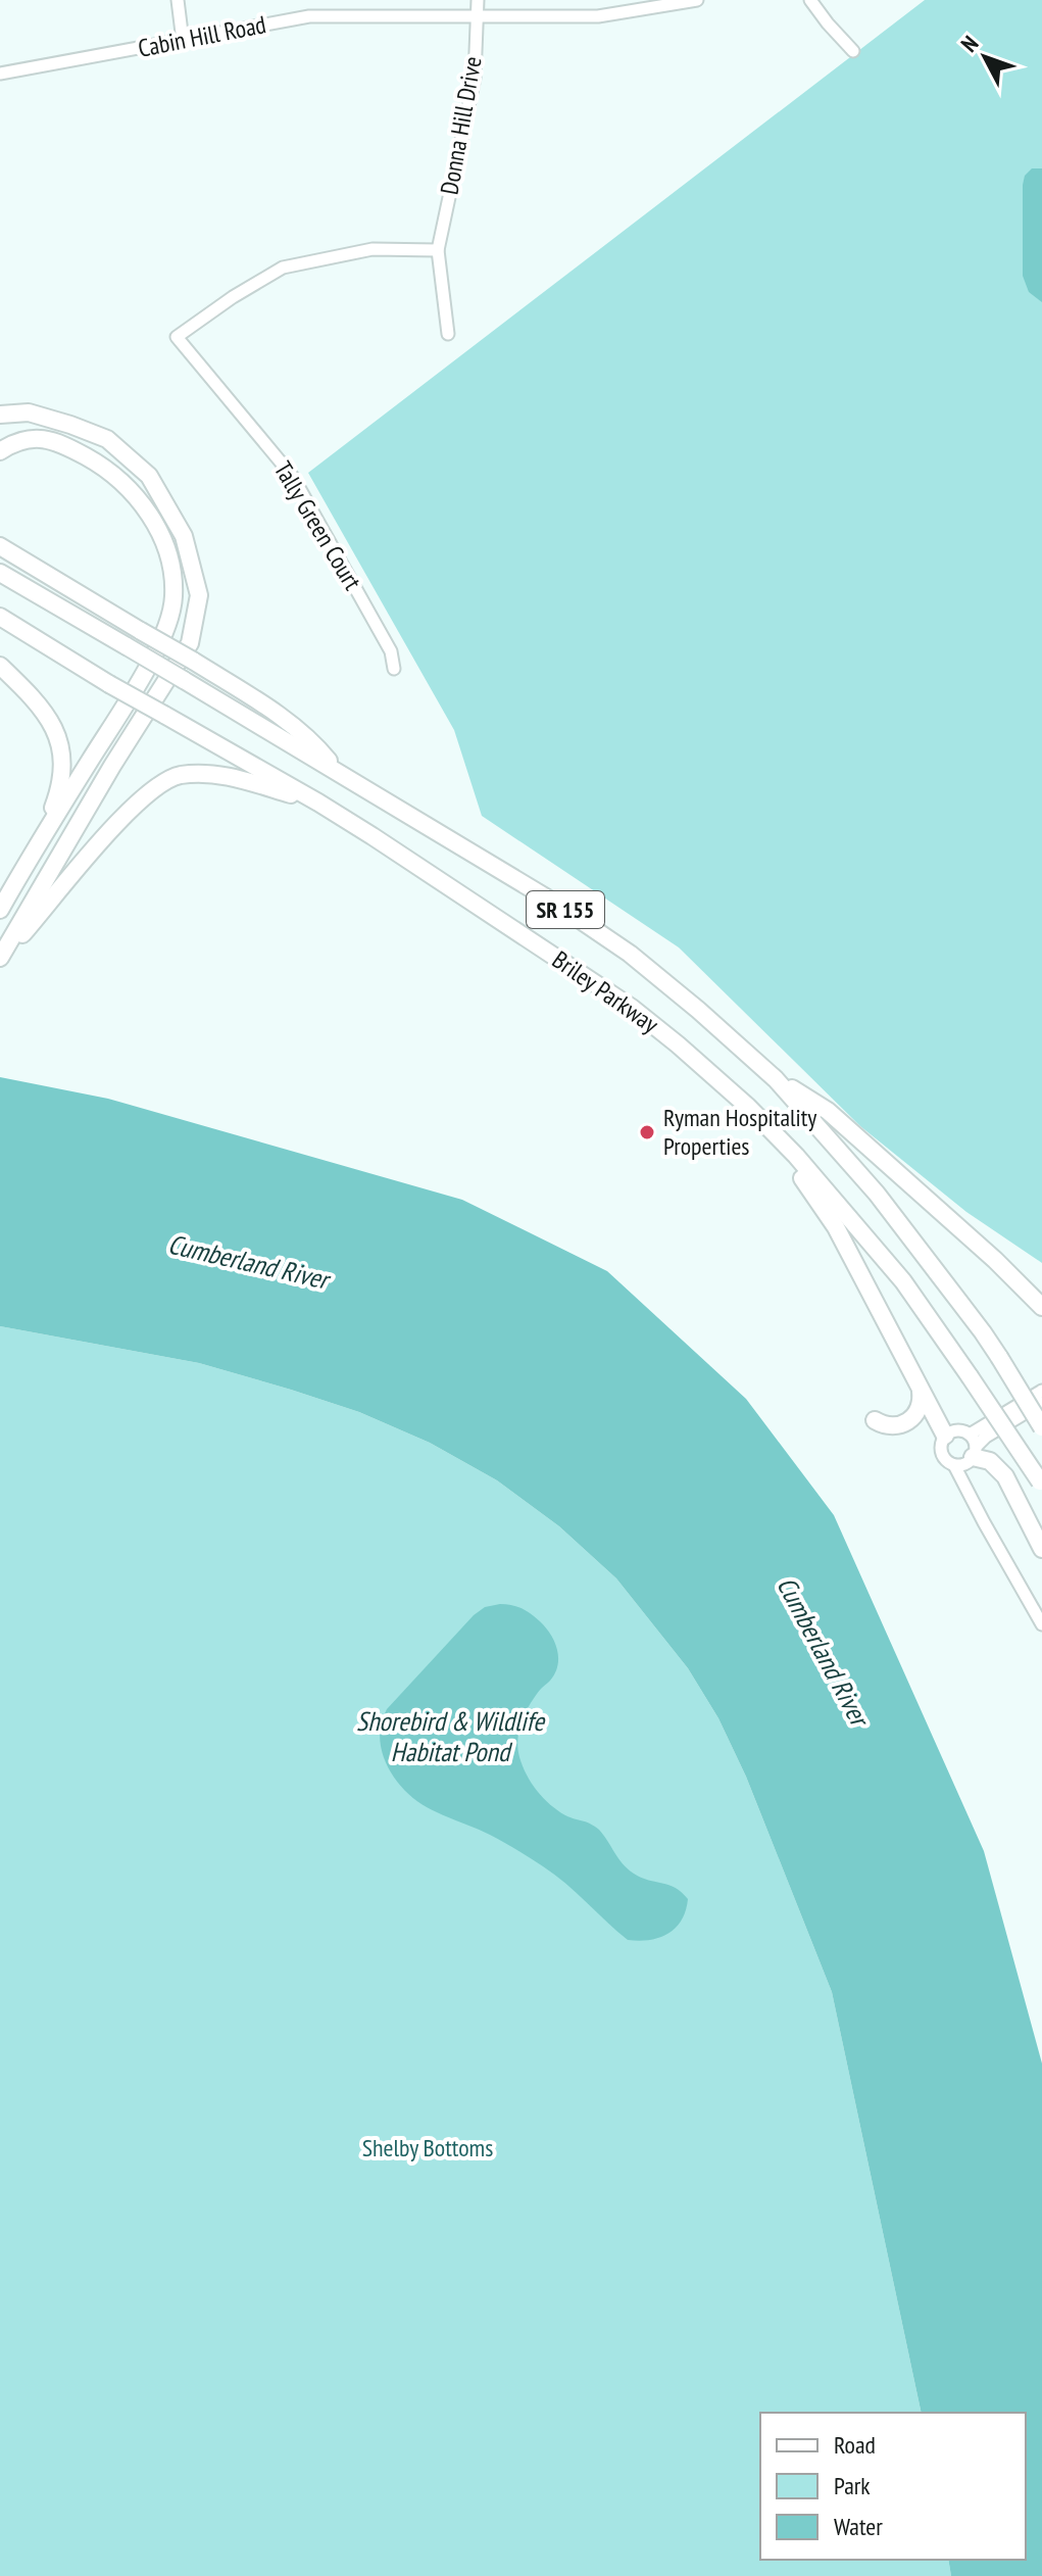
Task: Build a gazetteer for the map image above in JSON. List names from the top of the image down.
{
  "streets": {
    "highway": ["SR 155", "Briley Parkway"],
    "street": ["Cabin Hill Road", "Donna Hill Drive", "Tally Green Court"]
  },
  "crossings": [
    ["Cabin Hill Road", "Donna Hill Drive"],
    ["Donna Hill Drive", "Tally Green Court"]
  ],
  "water": ["Cumberland River", "Shorebird & Wildlife Habitat Pond"],
  "parks": ["Shelby Bottoms"],
  "places": ["Ryman Hospitality Properties"],
  "legend": ["Road", "Park", "Water"],
  "north": "top left"
}
